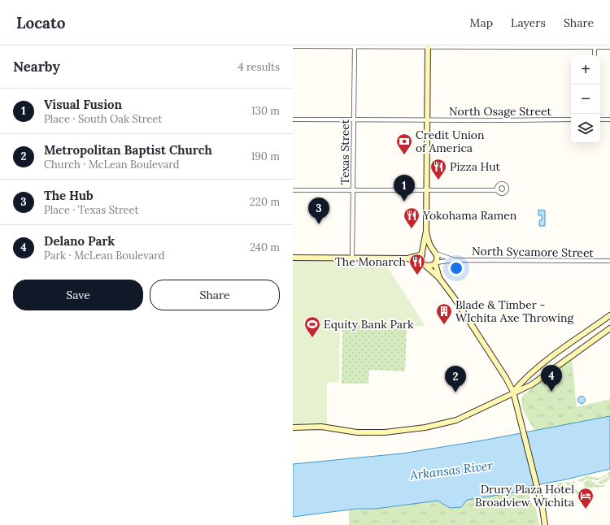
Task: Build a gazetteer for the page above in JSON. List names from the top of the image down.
{
  "streets": {
    "street": ["North Osage Street", "Texas Street", "North Sycamore Street"]
  },
  "crossings": [
    ["North Osage Street", "Texas Street"]
  ],
  "water": ["Arkansas River"],
  "places": {
    "bank": ["Credit Union of America"],
    "restaurant": ["Pizza Hut", "Yokohama Ramen", "The Monarch"],
    "building": ["Blade & Timber - WIchita Axe Throwing"],
    "sports": ["Equity Bank Park"],
    "hotel": ["Drury Plaza Hotel Broadview Wichita"]
  },
  "page": {
    "header": "Locato",
    "nav": ["Map", "Layers", "Share"],
    "heading": ["Nearby", "4 results"],
    "map_buttons": ["+", "−"],
    "list": [
      {
        "mark": "1",
        "name": "Visual Fusion",
        "note": "Place · South Oak Street",
        "value": "130 m"
      },
      {
        "mark": "2",
        "name": "Metropolitan Baptist Church",
        "note": "Church · McLean Boulevard",
        "value": "190 m"
      },
      {
        "mark": "3",
        "name": "The Hub",
        "note": "Place · Texas Street",
        "value": "220 m"
      },
      {
        "mark": "4",
        "name": "Delano Park",
        "note": "Park · McLean Boulevard",
        "value": "240 m"
      }
    ],
    "pins": [
      "1",
      "3",
      "4",
      "2"
    ],
    "buttons": ["Save", "Share"]
  }
}
